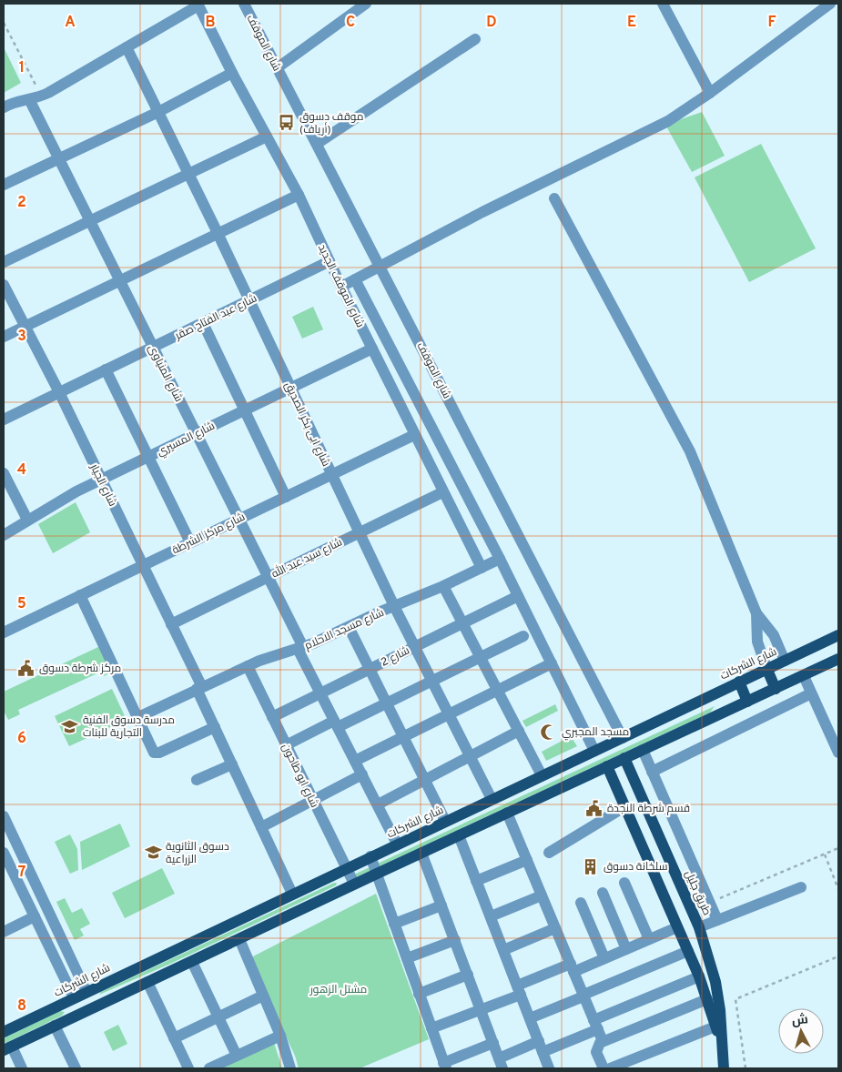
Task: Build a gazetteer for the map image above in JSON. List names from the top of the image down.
{
  "streets": {
    "main road": ["شارع الشركات", "طريق جليل"],
    "street": [
      "شارع الموقف",
      "شارع الموقف الجديد",
      "شارع عبد الفتاح صقر",
      "شارع المنياوى",
      "شارع ابى بكر الصديق",
      "شارع المسيري",
      "شارع الجيار",
      "شارع مركز الشرطة",
      "شارع سيد عبد الله",
      "شارع مسجد الاحلام",
      "شارع 2",
      "شارع ابو طاحون"
    ]
  },
  "crossings": [
    ["شارع الموقف", "شارع الشركات"],
    ["شارع الموقف الجديد", "شارع عبد الفتاح صقر"],
    ["شارع الموقف الجديد", "شارع المسيري"],
    ["شارع الموقف الجديد", "شارع مركز الشرطة"],
    ["شارع الموقف الجديد", "شارع سيد عبد الله"],
    ["شارع الموقف الجديد", "شارع مسجد الاحلام"],
    ["شارع عبد الفتاح صقر", "شارع المنياوى"],
    ["شارع عبد الفتاح صقر", "شارع ابى بكر الصديق"],
    ["شارع عبد الفتاح صقر", "شارع الجيار"],
    ["شارع المنياوى", "شارع المسيري"],
    ["شارع المنياوى", "شارع مركز الشرطة"],
    ["شارع المنياوى", "شارع سيد عبد الله"],
    ["شارع المنياوى", "شارع مسجد الاحلام"],
    ["شارع المنياوى", "شارع 2"],
    ["شارع المنياوى", "شارع الشركات"],
    ["شارع ابى بكر الصديق", "شارع المسيري"],
    ["شارع ابى بكر الصديق", "شارع مركز الشرطة"],
    ["شارع ابى بكر الصديق", "شارع سيد عبد الله"],
    ["شارع ابى بكر الصديق", "شارع مسجد الاحلام"],
    ["شارع ابى بكر الصديق", "شارع 2"],
    ["شارع ابى بكر الصديق", "شارع الشركات"],
    ["شارع المسيري", "شارع الجيار"],
    ["شارع الجيار", "شارع مركز الشرطة"],
    ["شارع الجيار", "شارع سيد عبد الله"],
    ["شارع الجيار", "شارع مسجد الاحلام"],
    ["شارع الجيار", "شارع الشركات"],
    ["شارع مسجد الاحلام", "شارع ابو طاحون"],
    ["شارع 2", "شارع ابو طاحون"],
    ["شارع الشركات", "شارع ابو طاحون"]
  ],
  "parks": ["مشتل الزهور"],
  "places": {
    "bus stop": ["موقف دسوق (أرياف)"],
    "public building": ["مركز شرطة دسوق", "قسم شرطة النجدة"],
    "school or university": ["مدرسة دسوق الفنية التجارية للبنات", "دسوق الثانوية الزراعية"],
    "mosque": ["مسجد المجبري"],
    "building": ["سلخانة دسوق"]
  },
  "north": "top",
  "grid": {
    "columns": [
      "A",
      "B",
      "C",
      "D",
      "E",
      "F"
    ],
    "rows": [
      "1",
      "2",
      "3",
      "4",
      "5",
      "6",
      "7",
      "8"
    ]
  }
}
